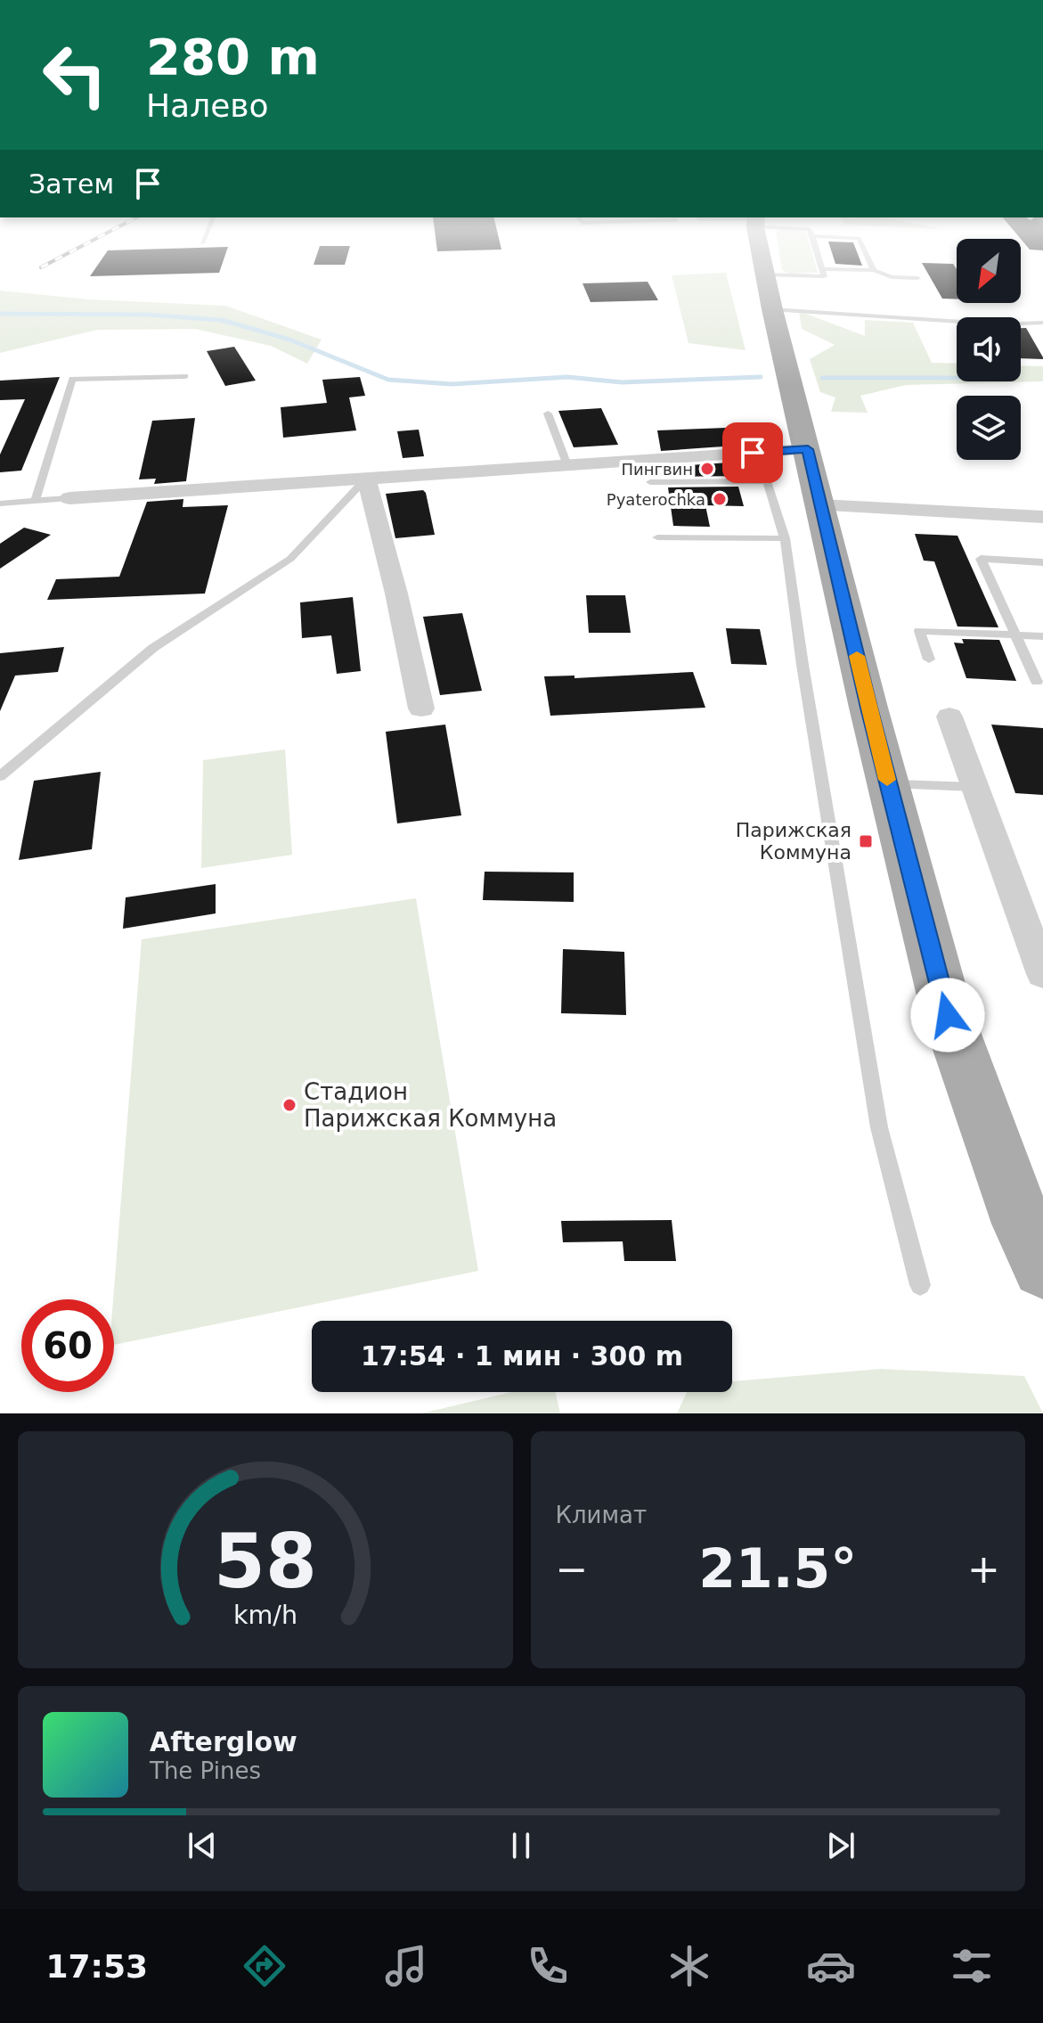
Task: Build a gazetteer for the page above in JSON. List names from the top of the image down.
{
  "places": {
    "other": ["Пингвин", "Pyaterochka", "Стадион Парижская Коммуна"],
    "transit": ["Парижская Коммуна"]
  },
  "north": "bottom left",
  "page": {
    "turn": ["280 m", "Налево"],
    "then": "Затем",
    "limit": "60",
    "trip": "17:54 · 1 мин · 300 m",
    "tile": "Климат",
    "heat": ["−", "21.5°", "+"],
    "song": ["Afterglow", "The Pines"],
    "tabs": "17:53",
    "gauge": ["58", "km/h"]
  }
}
